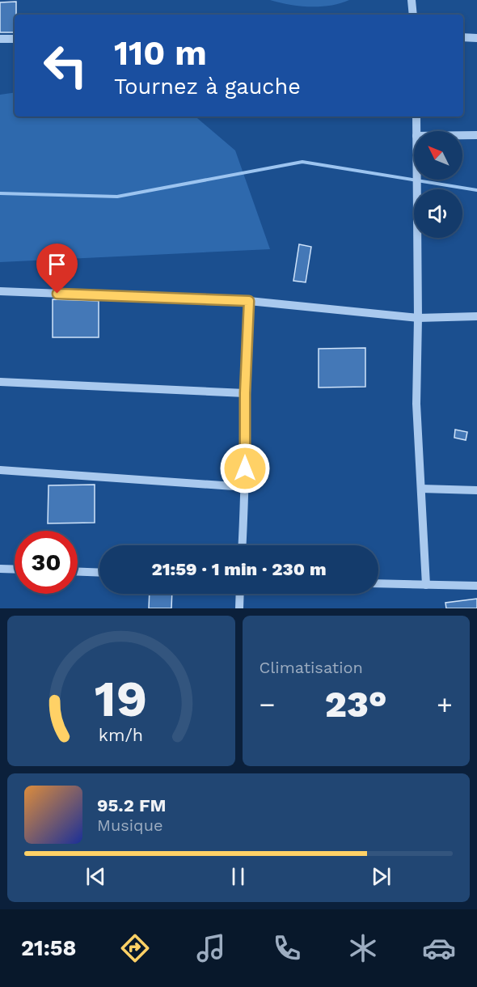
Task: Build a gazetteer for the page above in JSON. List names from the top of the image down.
{
  "north": "top left",
  "page": {
    "turn": ["110 m", "Tournez à gauche"],
    "limit": "30",
    "trip": "21:59 · 1 min · 230 m",
    "tile": "Climatisation",
    "heat": ["−", "23°", "+"],
    "song": ["95.2 FM", "Musique"],
    "tabs": "21:58",
    "gauge": ["19", "km/h"]
  }
}
